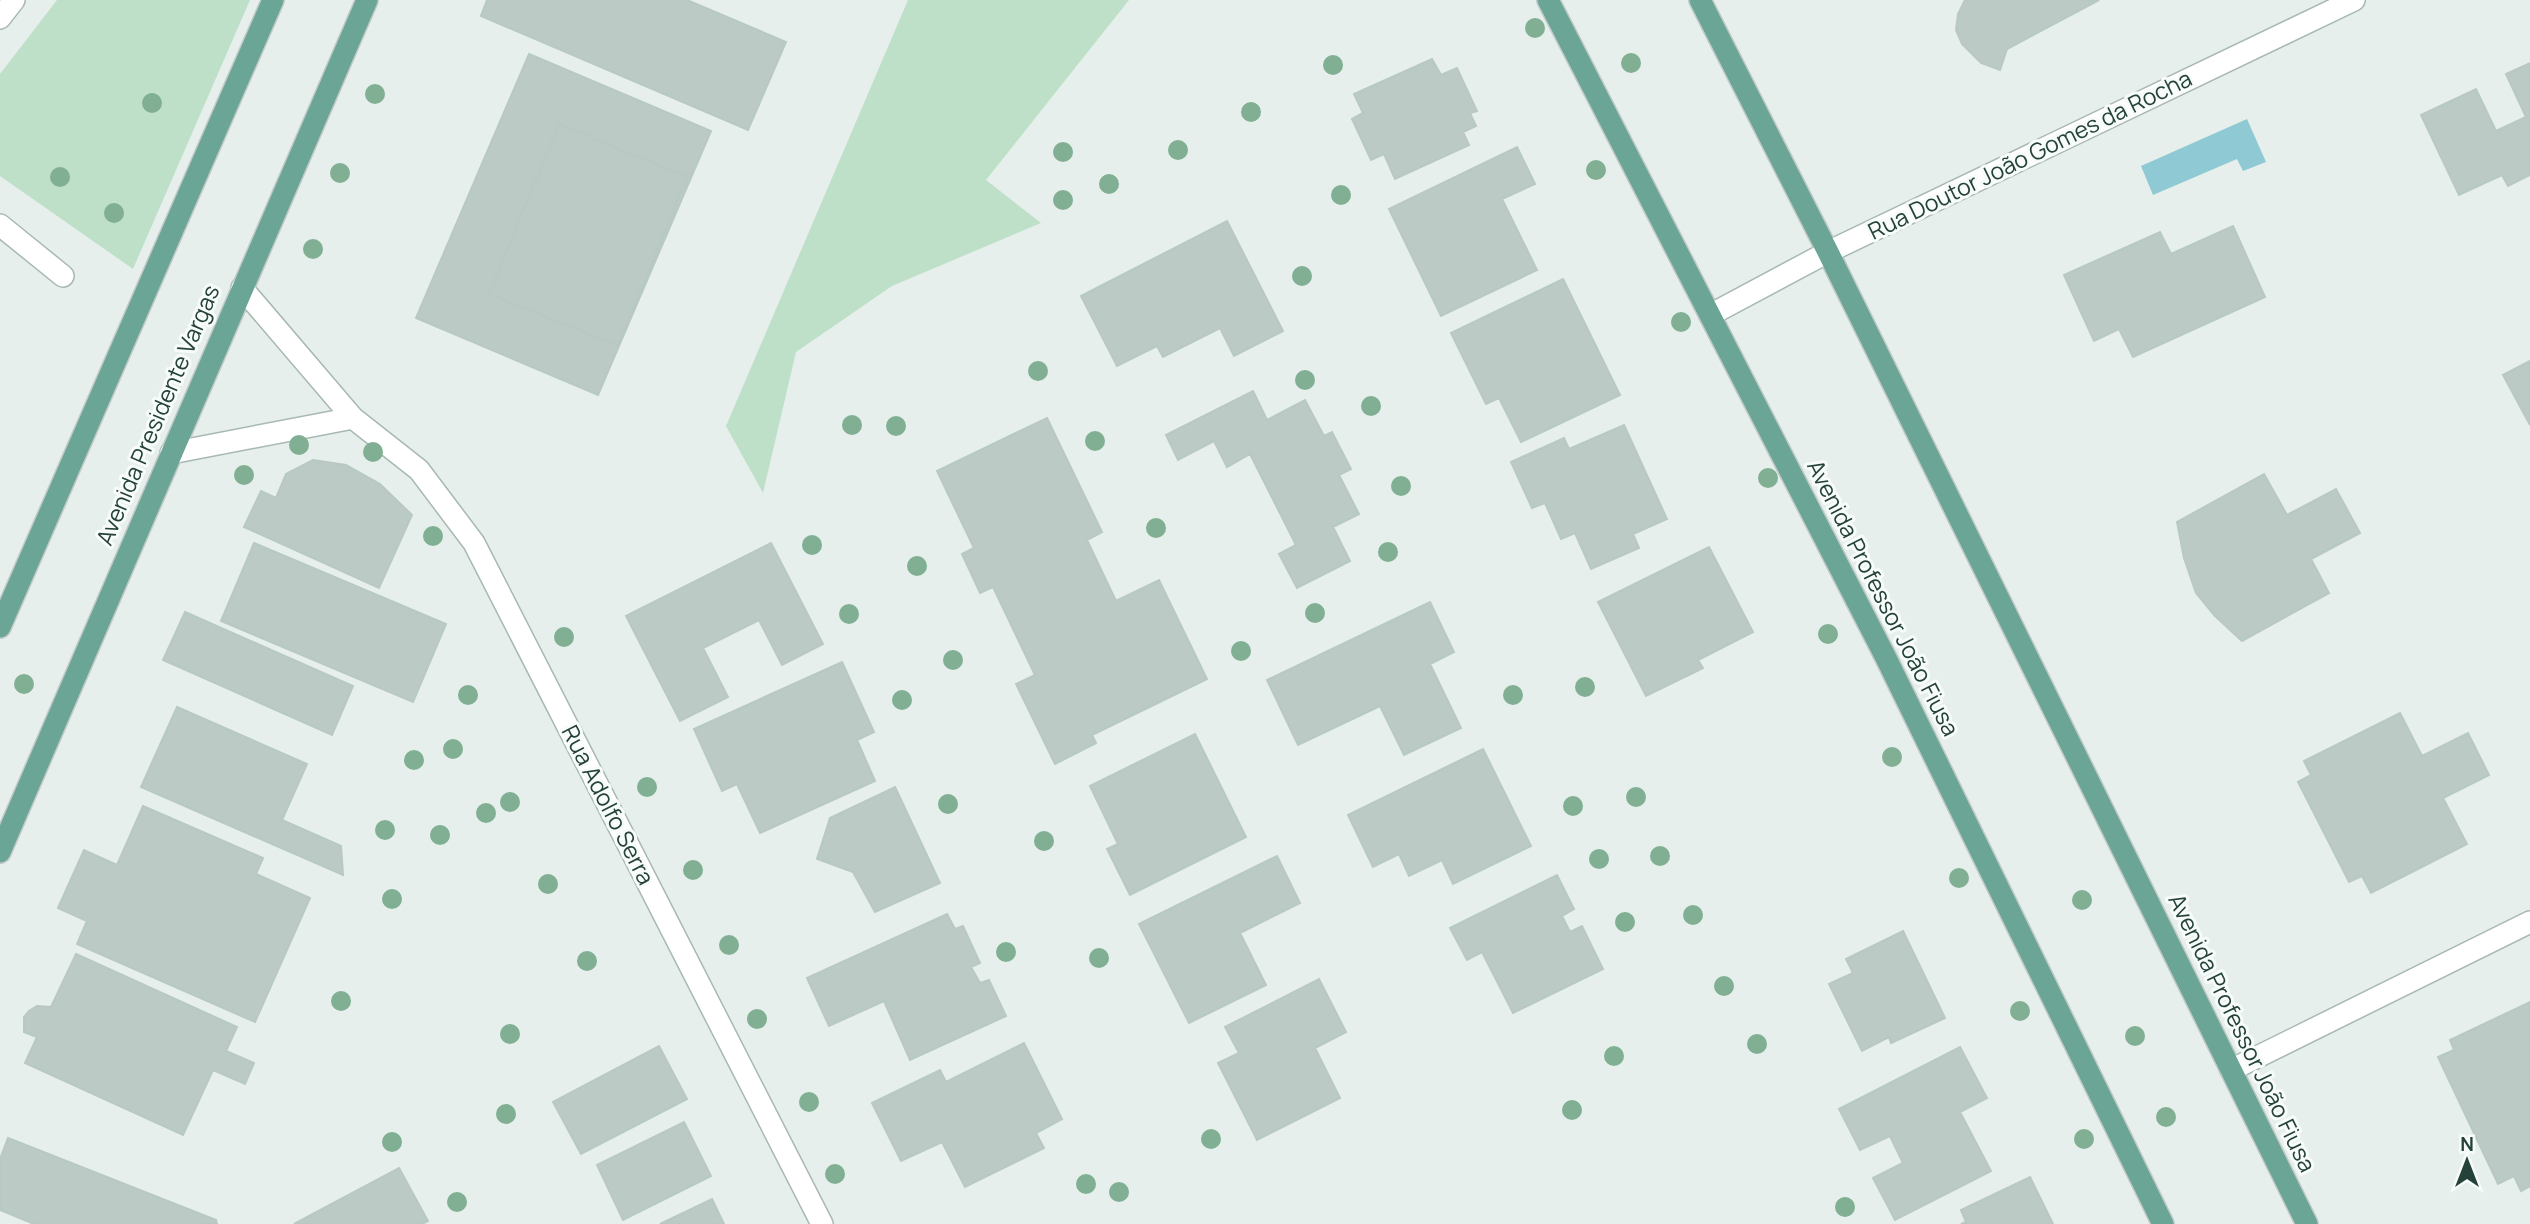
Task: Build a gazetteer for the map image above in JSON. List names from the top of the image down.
{
  "streets": {
    "main road": ["Avenida Presidente Vargas", "Avenida Professor João Fiusa"],
    "street": ["Rua Doutor João Gomes da Rocha", "Rua Adolfo Serra"]
  },
  "crossings": [
    ["Rua Doutor João Gomes da Rocha", "Avenida Professor João Fiusa"],
    ["Avenida Presidente Vargas", "Rua Adolfo Serra"]
  ],
  "north": "top"
}
